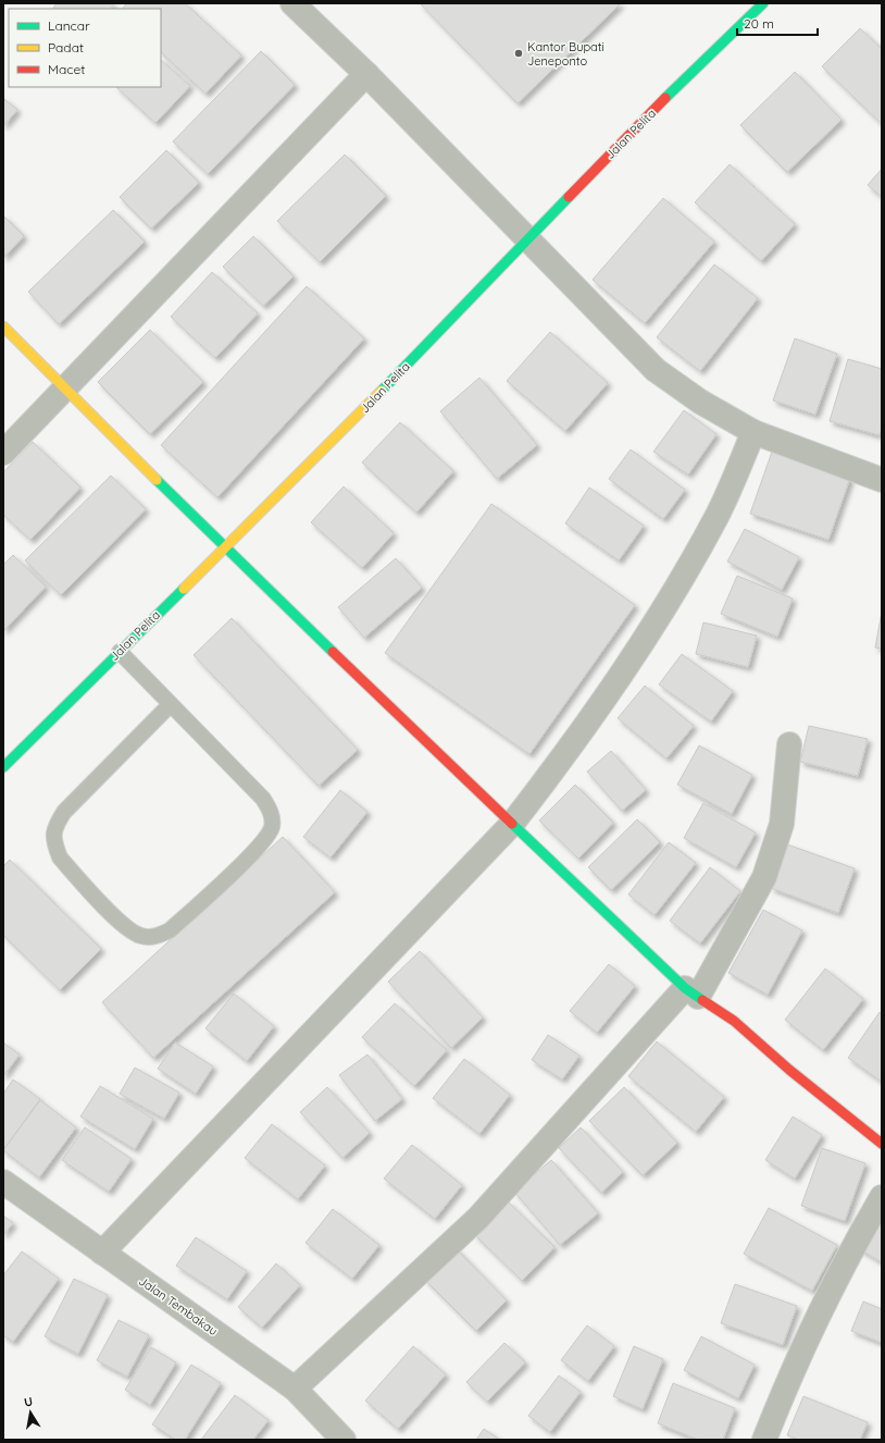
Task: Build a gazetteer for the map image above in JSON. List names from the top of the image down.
{
  "streets": {
    "main road": ["Jalan Pelita"],
    "street": ["Jalan Tembakau"]
  },
  "places": ["Kantor Bupati Jeneponto"],
  "legend": ["Lancar", "Padat", "Macet"],
  "scale_bar": "20 m",
  "north": "top"
}
